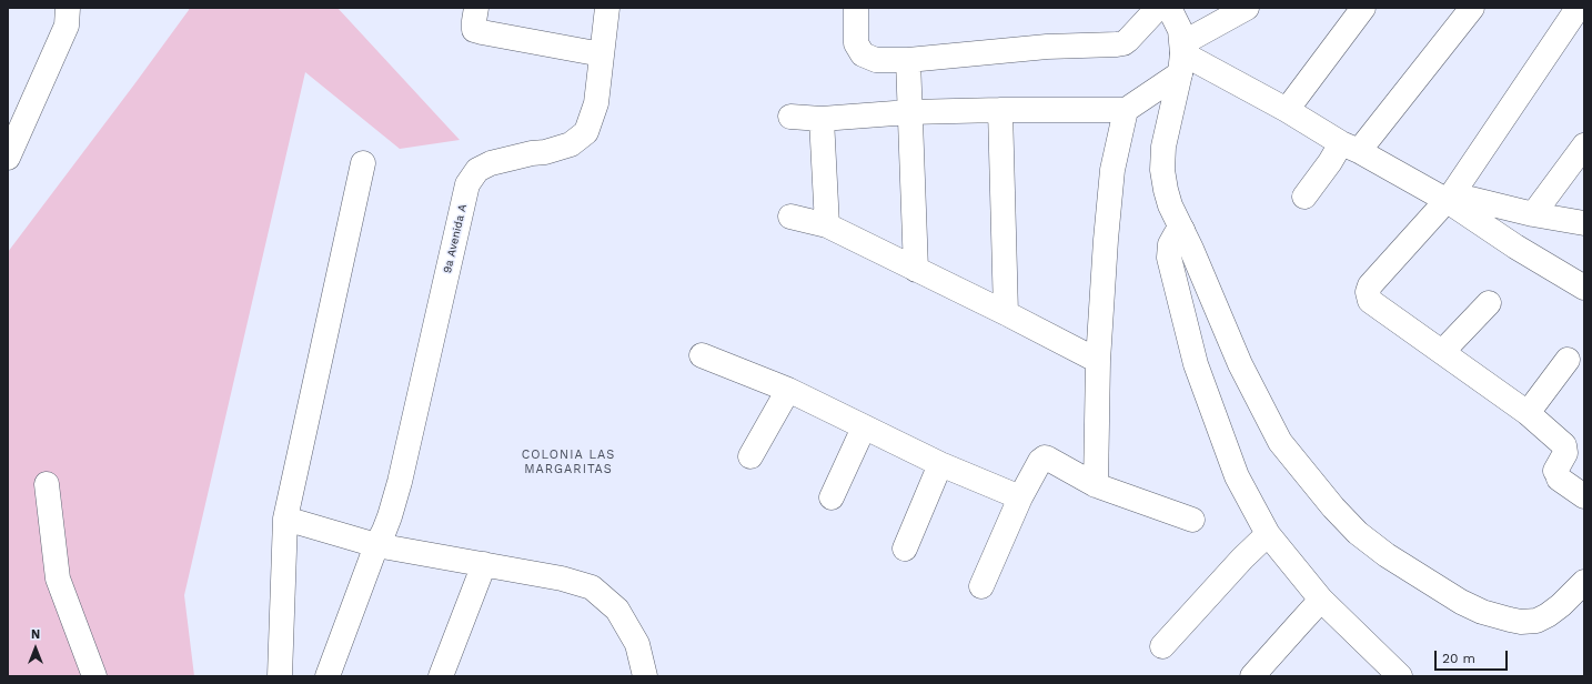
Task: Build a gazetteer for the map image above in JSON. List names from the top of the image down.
{
  "streets": {
    "street": ["9a Avenida A"]
  },
  "districts": ["COLONIA LAS MARGARITAS"],
  "scale_bar": "20 m",
  "north": "top"
}
